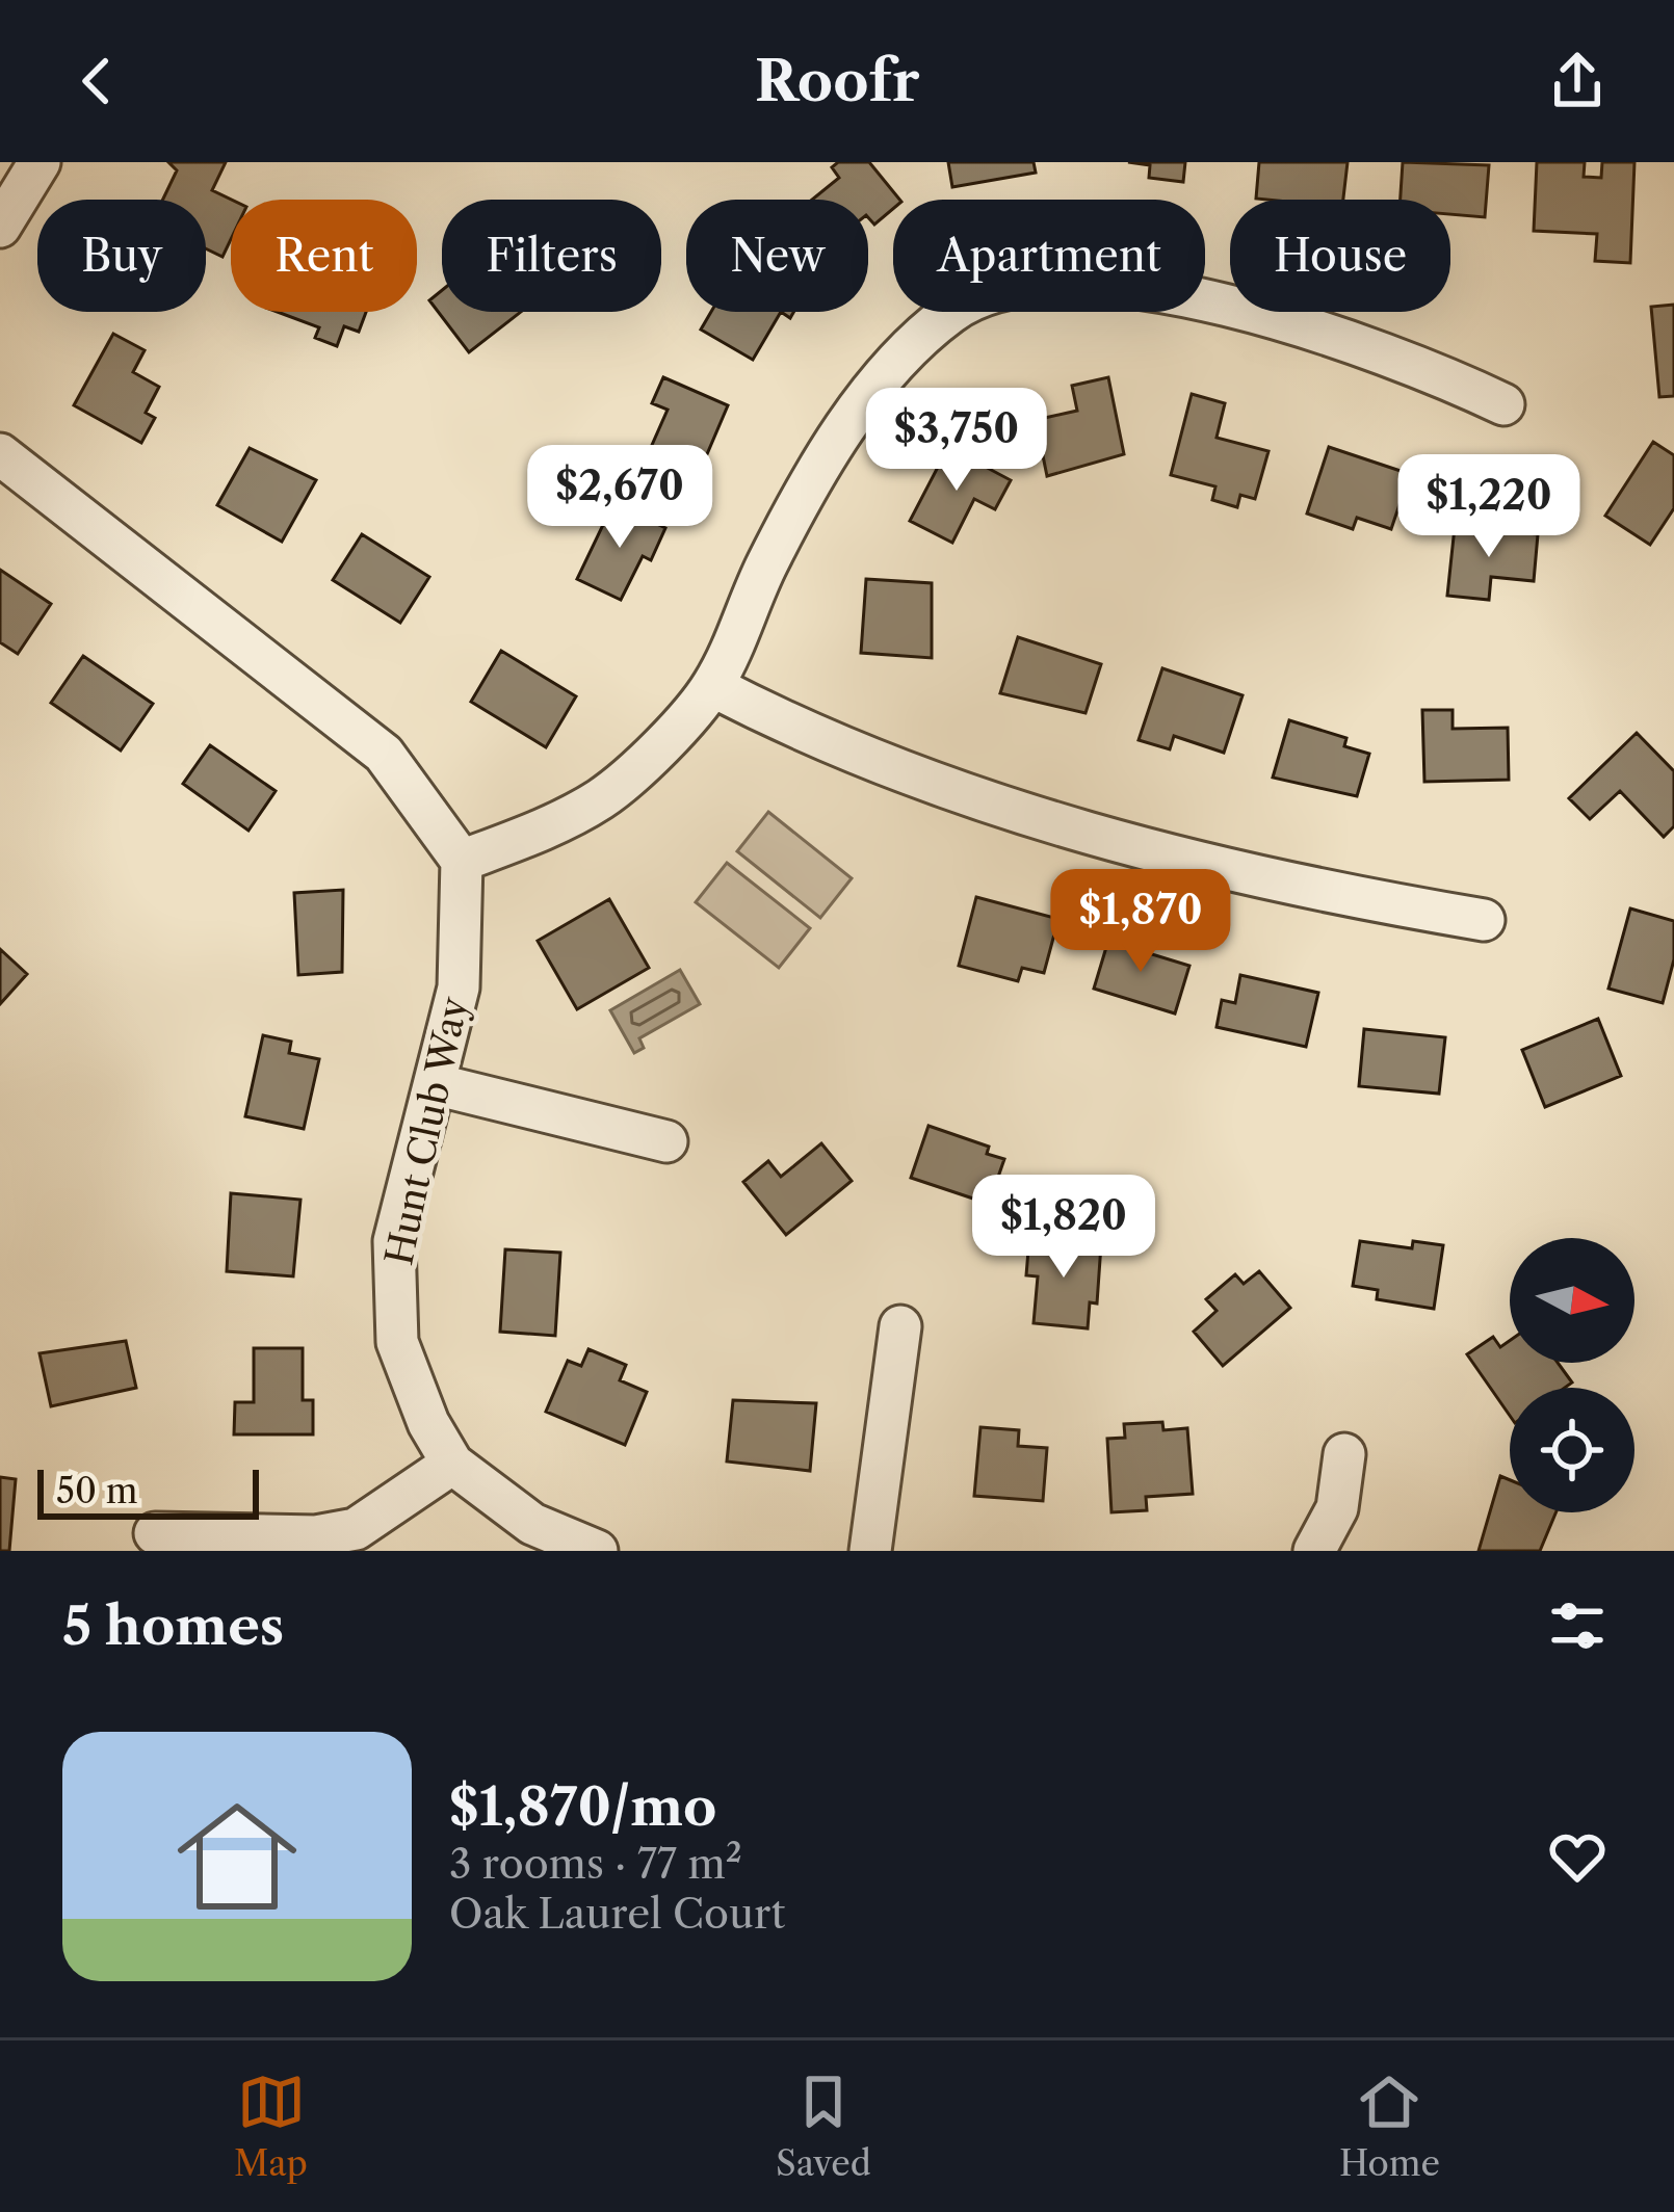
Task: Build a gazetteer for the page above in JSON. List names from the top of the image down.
{
  "streets": {
    "street": ["Hunt Club Way"]
  },
  "scale_bar": "50 m",
  "north": "right",
  "page": {
    "header": "Roofr",
    "chip": [
      "Buy",
      "Rent",
      "Filters",
      "New",
      "Apartment",
      "House"
    ],
    "price": [
      "$3,750",
      "$2,670",
      "$1,220",
      "$1,870",
      "$1,820"
    ],
    "scale": "50 m",
    "heading": "5 homes",
    "list": [
      {
        "name": "$1,870/mo",
        "note": "3 rooms · 77 m² · Oak Laurel Court"
      }
    ],
    "tabs": ["Map", "Saved", "Home"]
  }
}
